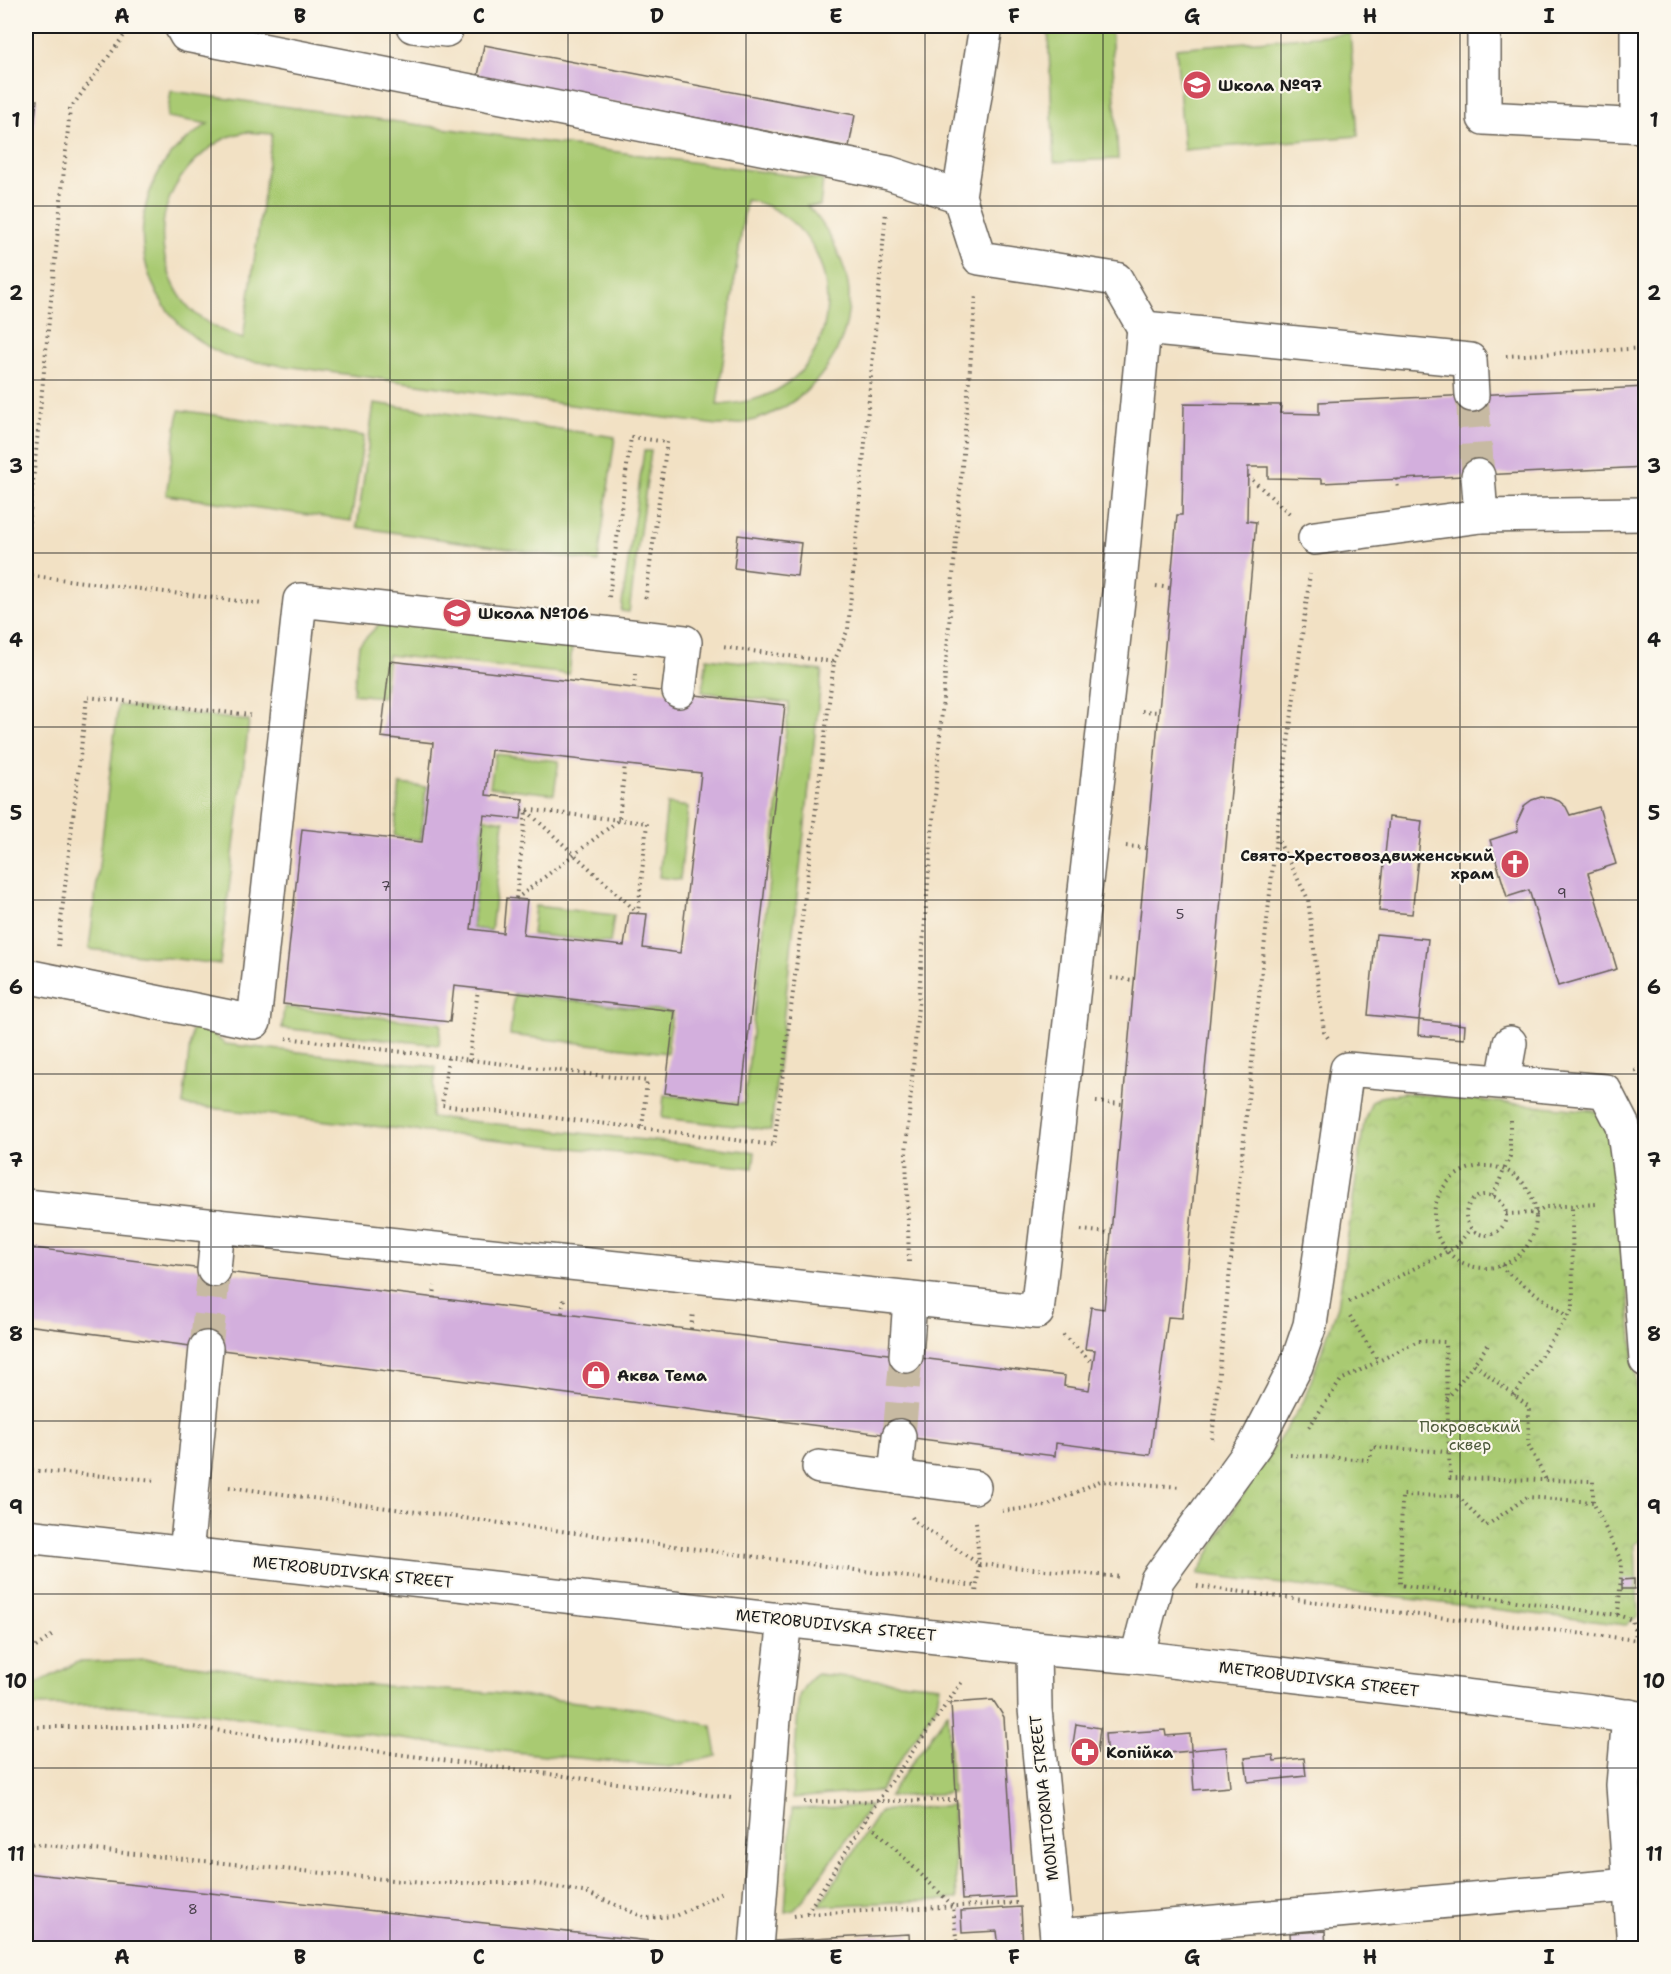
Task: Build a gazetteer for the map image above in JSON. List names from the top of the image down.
{
  "streets": {
    "main road": ["METROBUDIVSKA STREET", "MONITORNA STREET"]
  },
  "crossings": [
    ["METROBUDIVSKA STREET", "MONITORNA STREET"]
  ],
  "parks": ["Покровський сквер"],
  "places": {
    "school or university": ["Школа №97", "Школа №106"],
    "church": ["Свято-Хрестовоздвиженський храм"],
    "shop": ["Аква Тема"],
    "pharmacy": ["Копійка"]
  },
  "house_numbers": [
    "7",
    "9",
    "5",
    "8"
  ],
  "grid": {
    "columns": [
      "A",
      "B",
      "C",
      "D",
      "E",
      "F",
      "G",
      "H",
      "I"
    ],
    "rows": [
      "1",
      "2",
      "3",
      "4",
      "5",
      "6",
      "7",
      "8",
      "9",
      "10",
      "11"
    ]
  }
}
